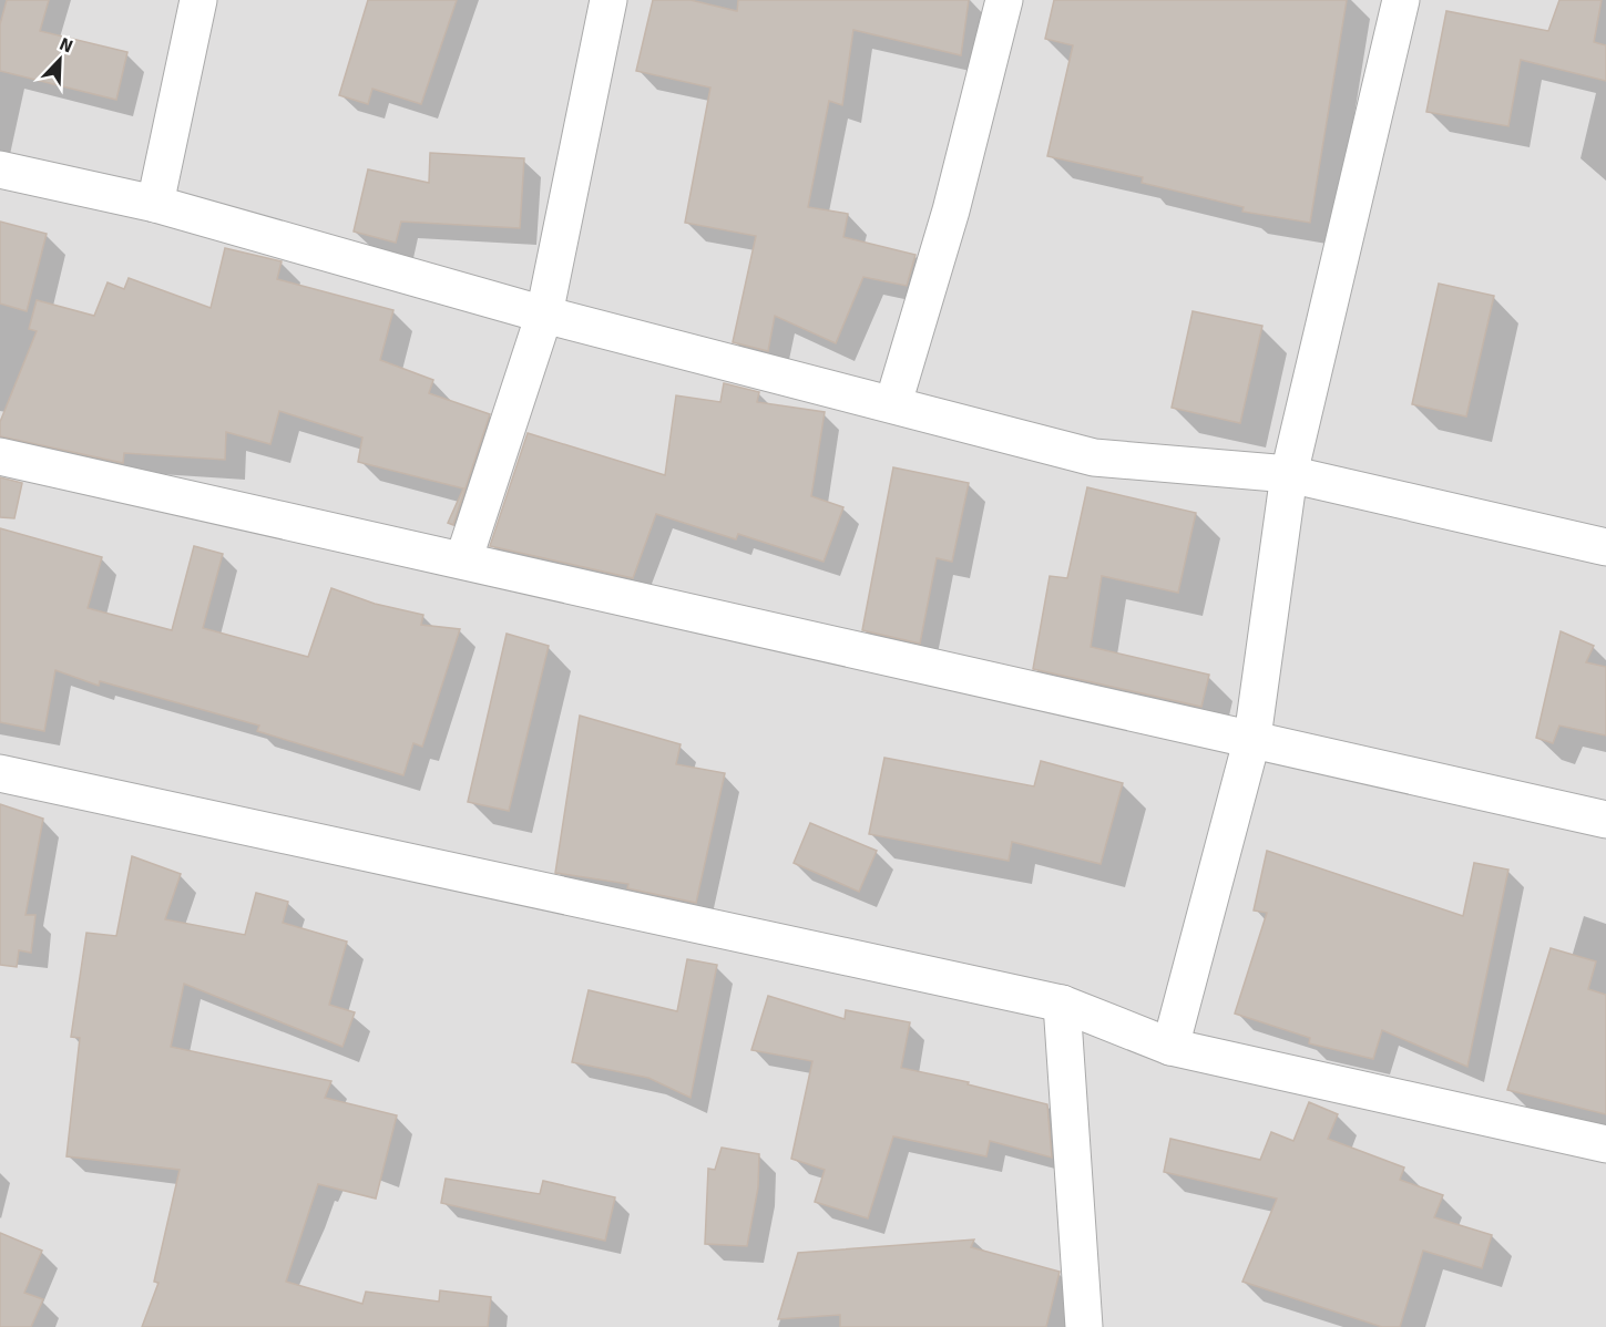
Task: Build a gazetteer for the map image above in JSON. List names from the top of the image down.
{
  "north": "top right"
}
